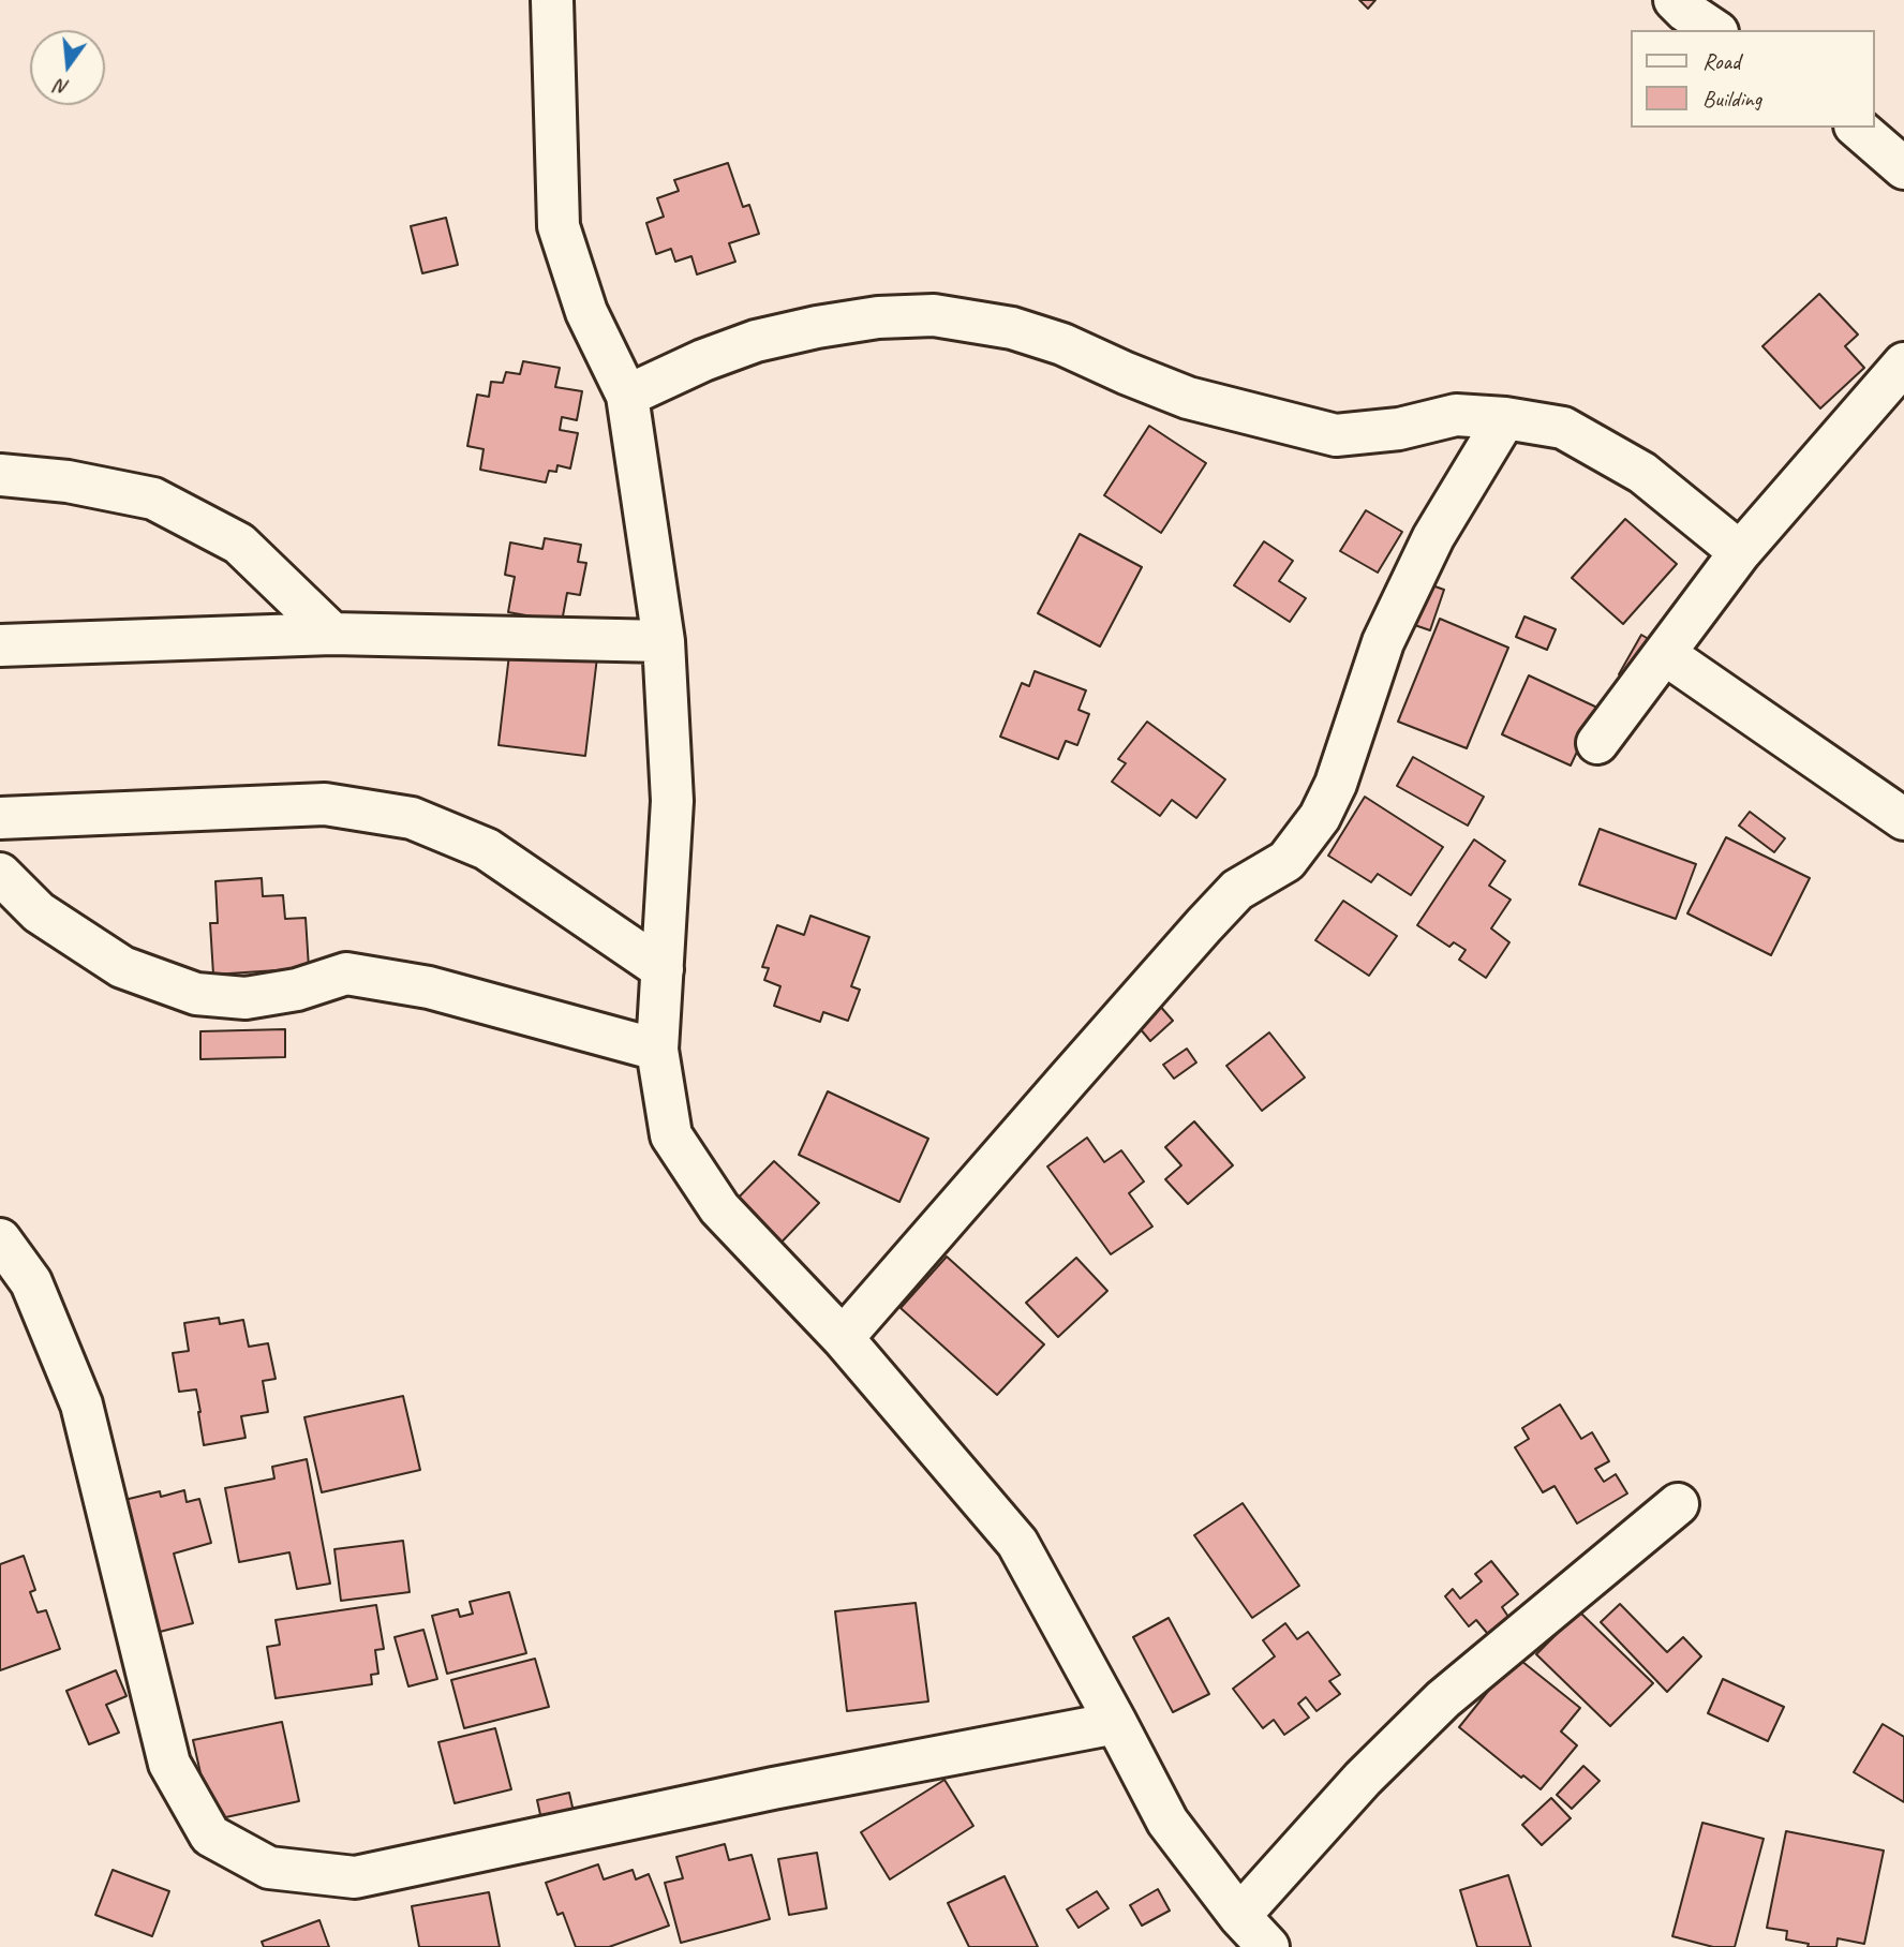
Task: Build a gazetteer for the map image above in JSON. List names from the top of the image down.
{
  "legend": ["Road", "Building"],
  "north": "bottom"
}
